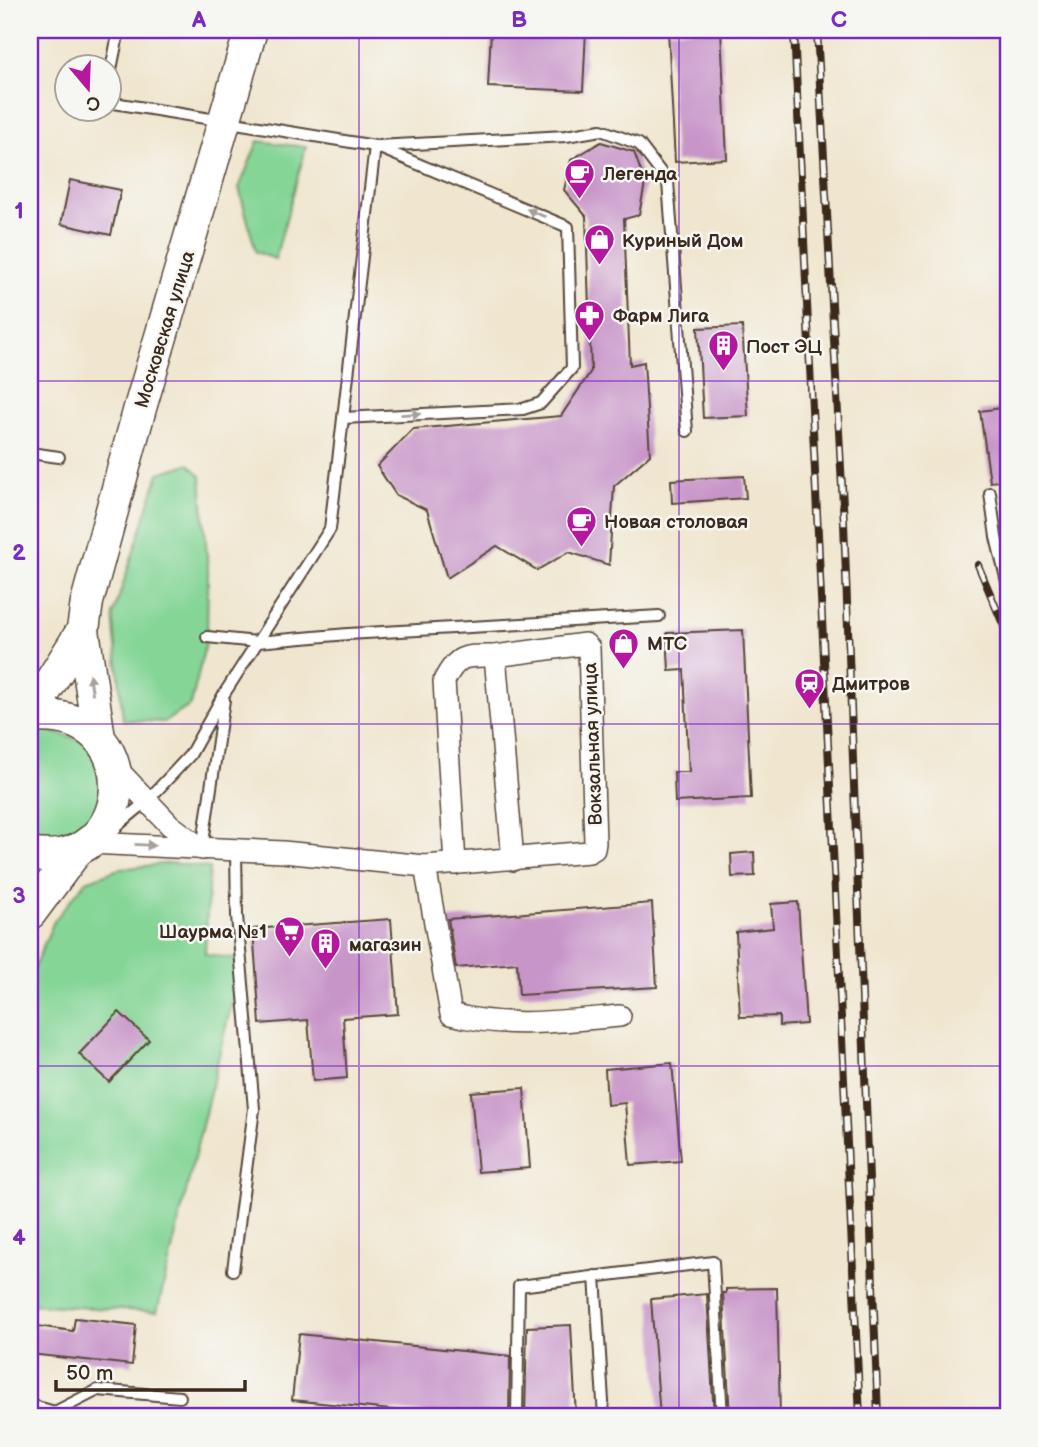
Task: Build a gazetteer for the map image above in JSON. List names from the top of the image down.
{
  "streets": {
    "main road": ["Московская улица"],
    "street": ["Вокзальная улица"]
  },
  "crossings": [
    ["Московская улица", "Вокзальная улица"]
  ],
  "places": {
    "cafe": ["Легенда", "Новая столовая"],
    "shop": ["Куриный Дом", "МТС"],
    "pharmacy": ["Фарм Лига"],
    "building": ["Пост ЭЦ", "магазин"],
    "station": ["Дмитров"],
    "supermarket": ["Шаурма №1"]
  },
  "scale_bar": "50 m",
  "north": "bottom",
  "grid": {
    "columns": ["A", "B", "C"],
    "rows": [
      "1",
      "2",
      "3",
      "4"
    ]
  }
}
